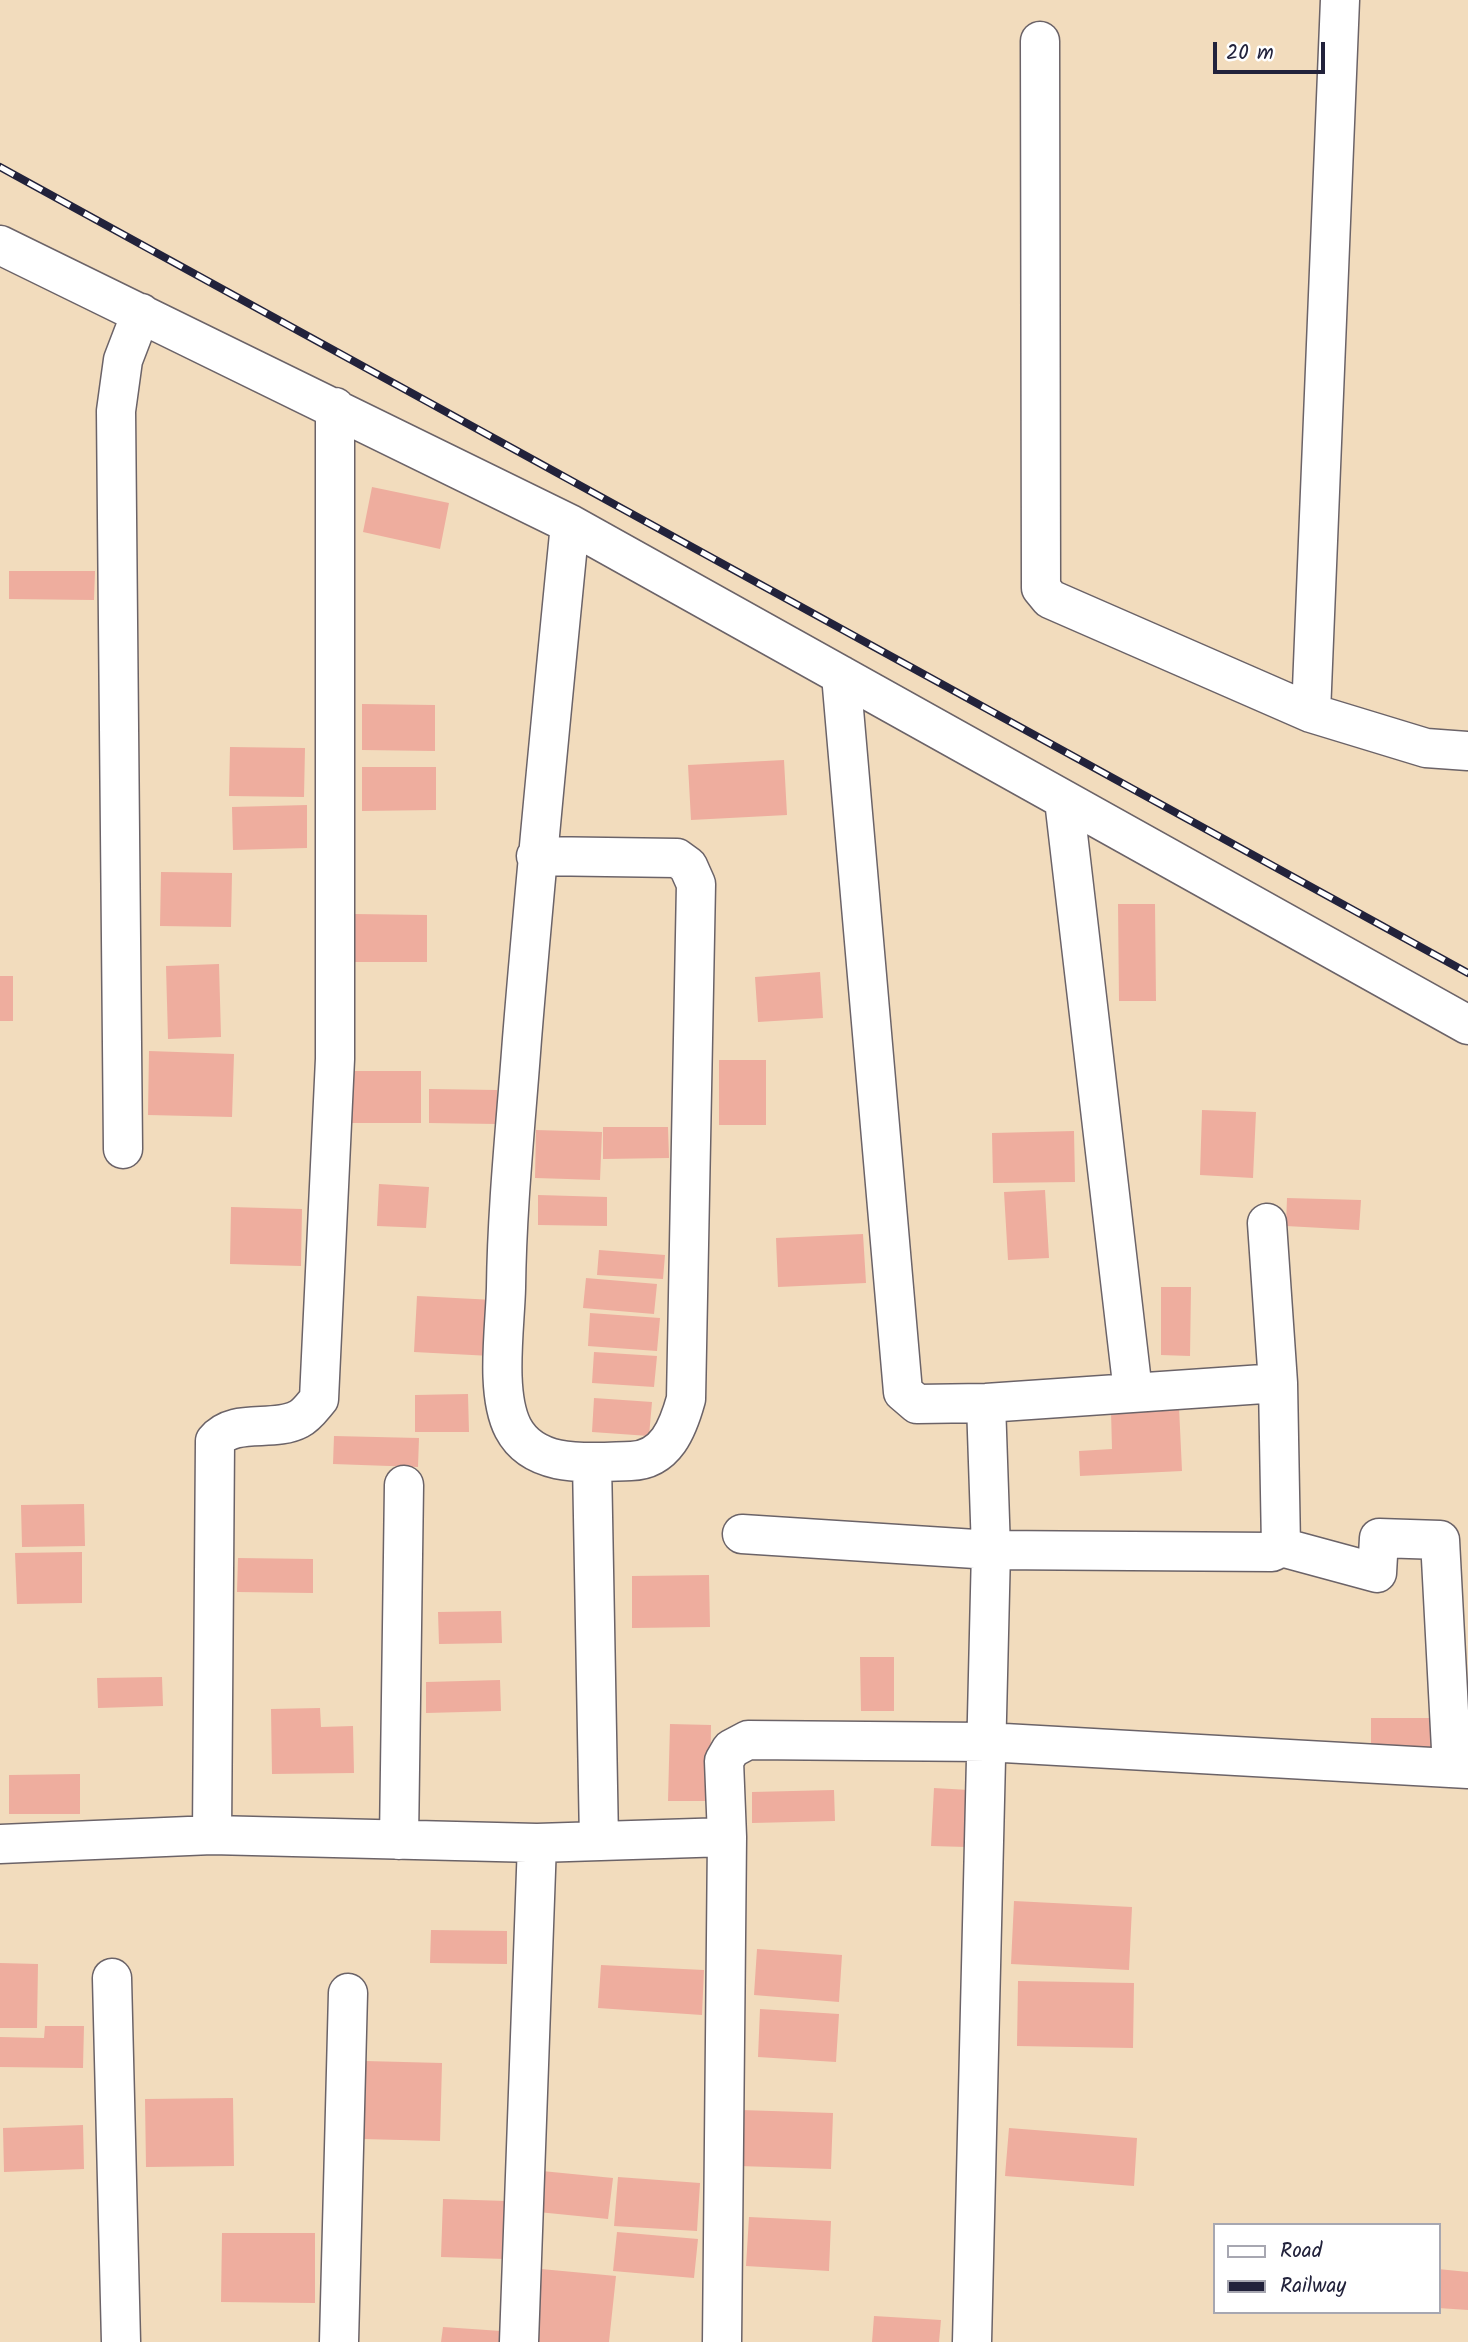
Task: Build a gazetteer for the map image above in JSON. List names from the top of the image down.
{
  "legend": ["Road", "Railway"],
  "scale_bar": "20 m"
}
